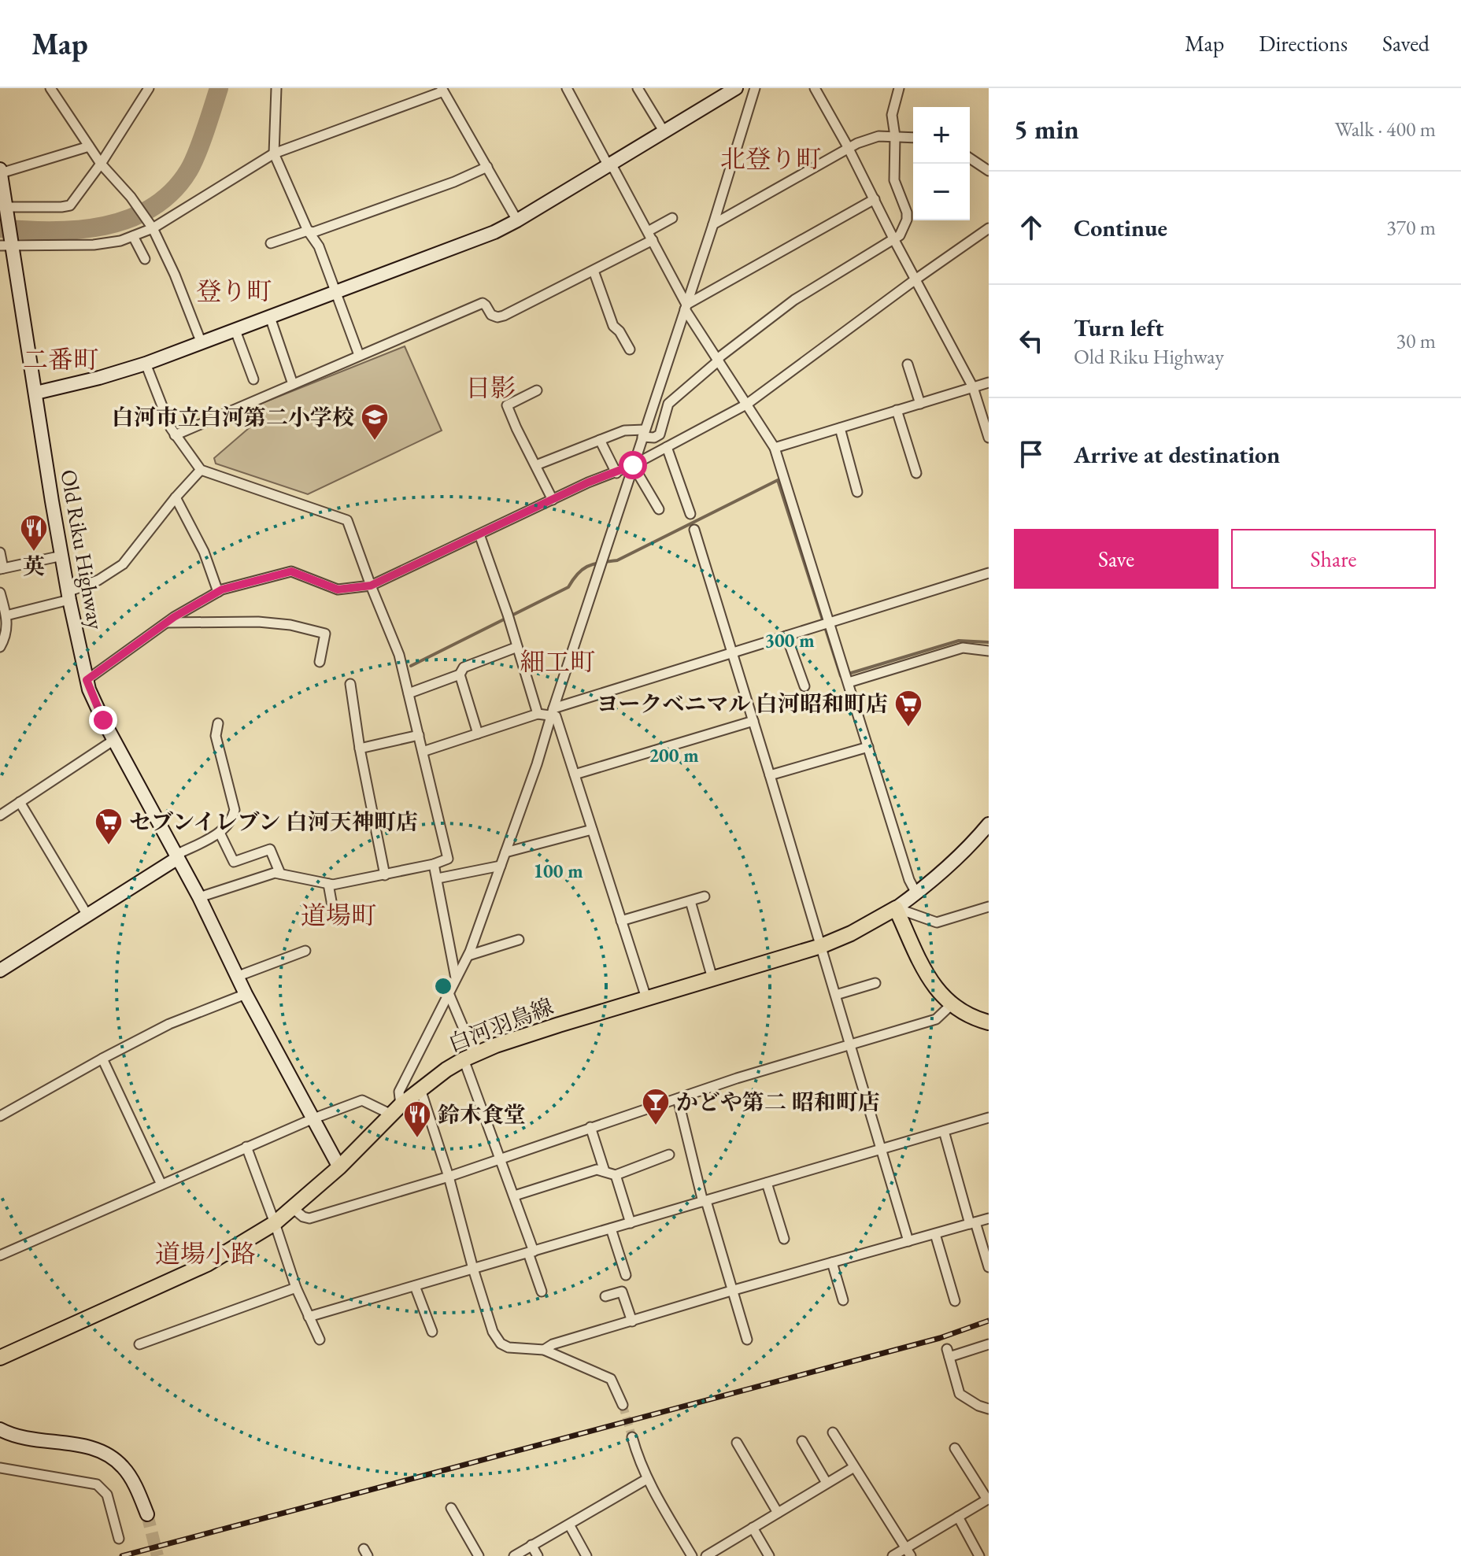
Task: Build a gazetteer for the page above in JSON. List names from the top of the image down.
{
  "streets": {
    "main road": ["白河羽鳥線"],
    "street": ["Old Riku Highway"]
  },
  "crossings": [
    ["Old Riku Highway", "白河羽鳥線"]
  ],
  "districts": [
    "北登り町",
    "登り町",
    "二番町",
    "日影",
    "細工町",
    "道場町",
    "道場小路"
  ],
  "places": {
    "school or university": ["白河市立白河第二小学校"],
    "restaurant": ["英", "鈴木食堂"],
    "supermarket": ["ヨークベニマル 白河昭和町店", "セブンイレブン 白河天神町店"],
    "bar": ["かどや第二 昭和町店"]
  },
  "page": {
    "header": "Map",
    "nav": ["Map", "Directions", "Saved"],
    "heading": ["5 min", "Walk · 400 m"],
    "map_buttons": ["+", "−"],
    "list": [
      ["Continue", "370 m"],
      ["Turn left", "Old Riku Highway", "30 m"],
      "Arrive at destination"
    ],
    "buttons": ["Save", "Share"]
  },
  "rings": ["300 m", "200 m", "100 m"]
}
